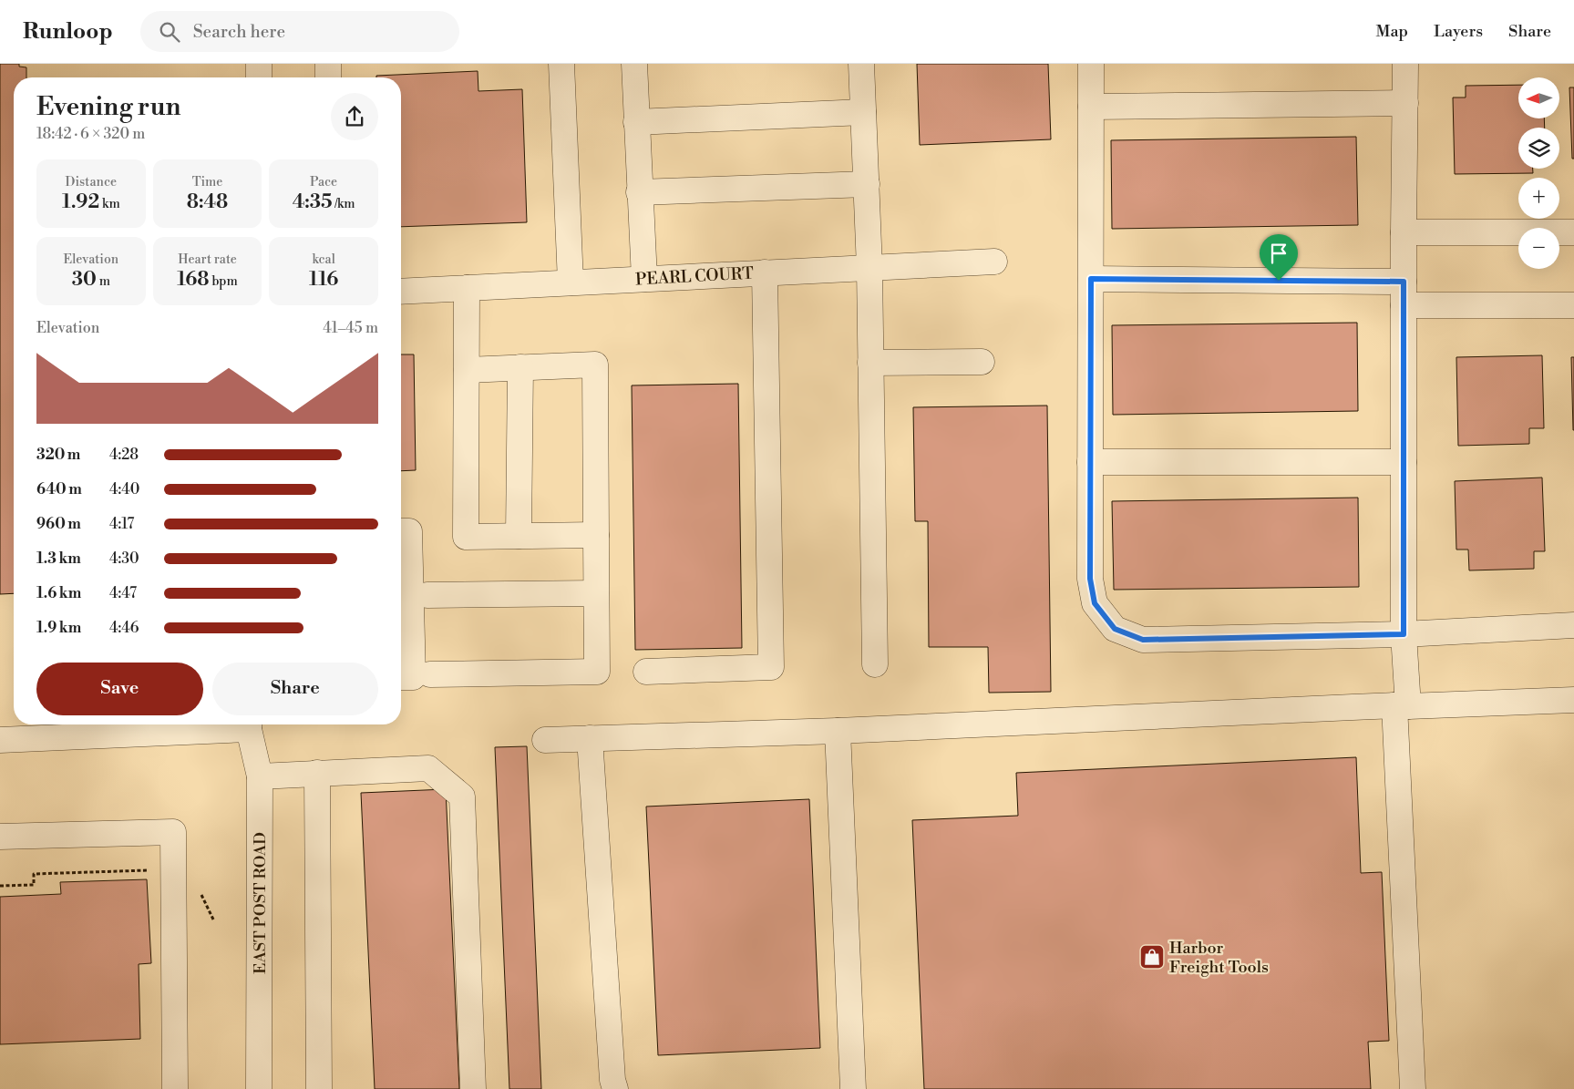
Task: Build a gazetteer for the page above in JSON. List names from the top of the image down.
{
  "streets": {
    "street": ["PEARL COURT", "EAST POST ROAD"]
  },
  "places": {
    "shop": ["Harbor Freight Tools"]
  },
  "north": "left",
  "page": {
    "header": "Runloop",
    "search": "Search here",
    "nav": ["Map", "Layers", "Share"],
    "map_buttons": ["+", "−"],
    "heading": ["Evening run", "18:42 · 6 × 320 m"],
    "stats": [
      ["Distance", "1.92 km"],
      ["Time", "8:48"],
      ["Pace", "4:35 /km"],
      ["Elevation", "30 m"],
      ["Heart rate", "168 bpm"],
      ["kcal", "116"]
    ],
    "chart": ["Elevation", "41–45 m"],
    "list": [
      {
        "name": "320 m",
        "note": "4:28"
      },
      {
        "name": "640 m",
        "note": "4:40"
      },
      {
        "name": "960 m",
        "note": "4:17"
      },
      {
        "name": "1.3 km",
        "note": "4:30"
      },
      {
        "name": "1.6 km",
        "note": "4:47"
      },
      {
        "name": "1.9 km",
        "note": "4:46"
      }
    ],
    "buttons": ["Save", "Share"]
  }
}
